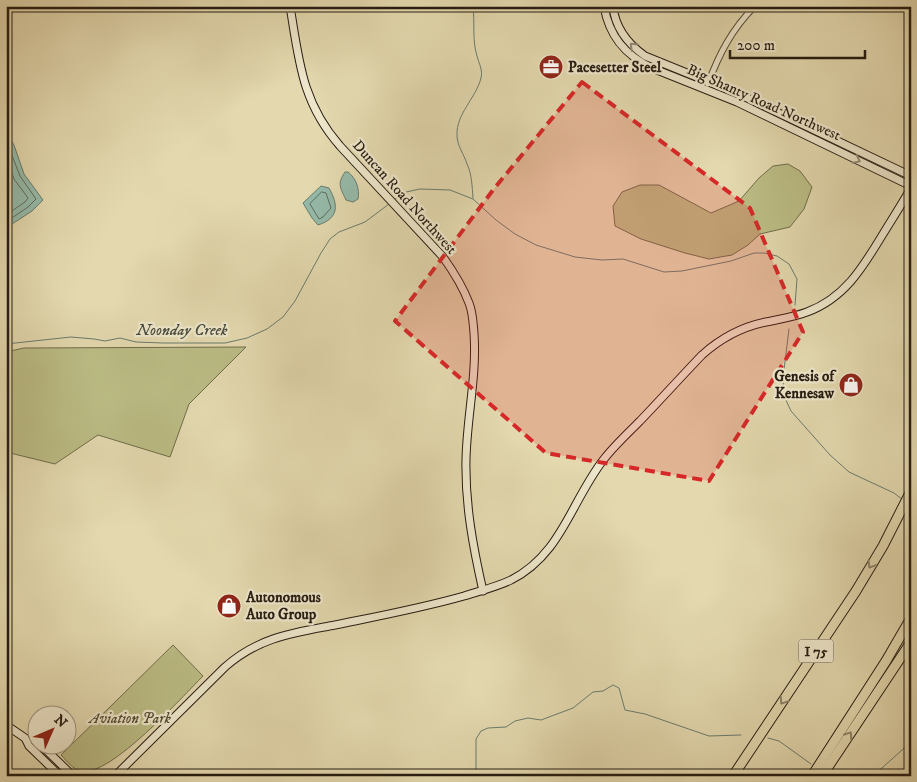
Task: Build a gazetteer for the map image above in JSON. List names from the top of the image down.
{
  "streets": {
    "highway": ["I 75"],
    "street": ["Big Shanty Road Northwest", "Duncan Road Northwest"]
  },
  "water": ["Noonday Creek"],
  "parks": ["Aviation Park"],
  "places": {
    "office": ["Pacesetter Steel"],
    "shop": ["Genesis of Kennesaw", "Autonomous Auto Group"]
  },
  "scale_bar": "200 m",
  "north": "top right"
}
